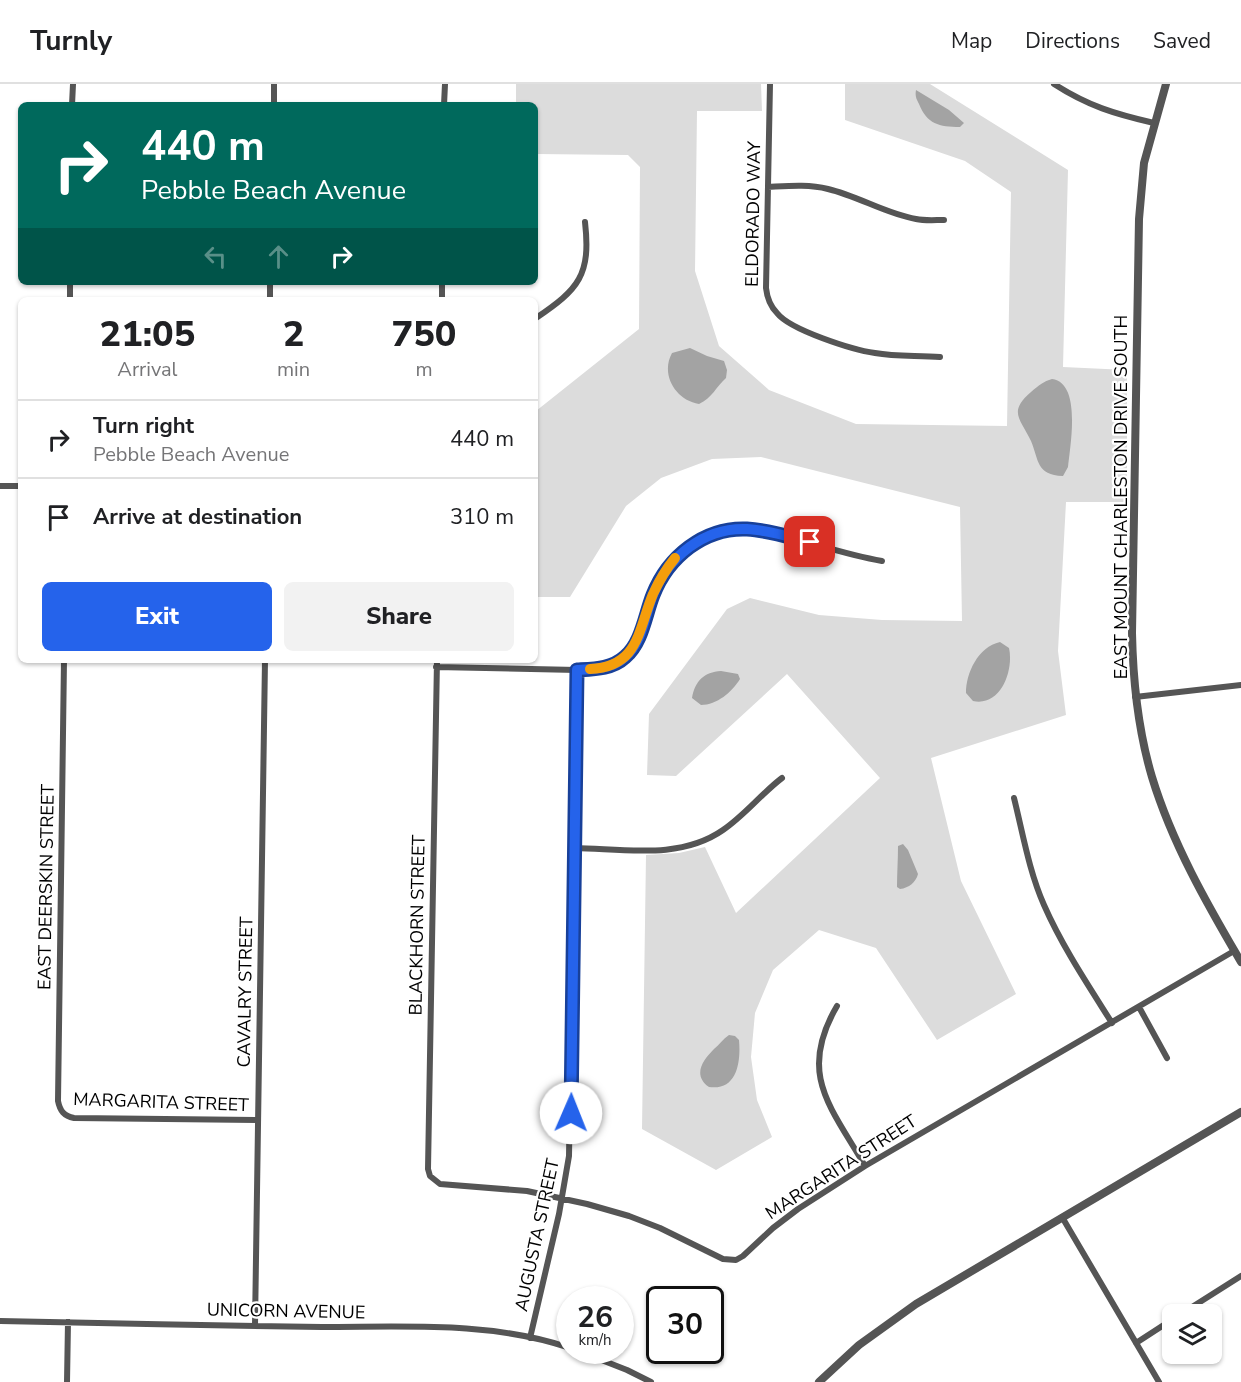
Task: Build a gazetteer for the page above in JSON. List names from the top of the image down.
{
  "streets": {
    "street": [
      "ELDORADO WAY",
      "EAST MOUNT CHARLESTON DRIVE SOUTH",
      "EAST DEERSKIN STREET",
      "BLACKHORN STREET",
      "CAVALRY STREET",
      "MARGARITA STREET",
      "AUGUSTA STREET",
      "UNICORN AVENUE"
    ]
  },
  "crossings": [
    ["EAST MOUNT CHARLESTON DRIVE SOUTH", "MARGARITA STREET"],
    ["EAST DEERSKIN STREET", "MARGARITA STREET"],
    ["BLACKHORN STREET", "MARGARITA STREET"],
    ["CAVALRY STREET", "MARGARITA STREET"],
    ["CAVALRY STREET", "UNICORN AVENUE"],
    ["MARGARITA STREET", "AUGUSTA STREET"],
    ["AUGUSTA STREET", "UNICORN AVENUE"]
  ],
  "page": {
    "header": "Turnly",
    "nav": ["Map", "Directions", "Saved"],
    "turn": ["440 m", "Pebble Beach Avenue"],
    "eta": [
      "21:05",
      "Arrival",
      "2",
      "min",
      "750",
      "m"
    ],
    "list": [
      {
        "name": "Turn right",
        "note": "Pebble Beach Avenue",
        "value": "440 m"
      },
      {
        "name": "Arrive at destination",
        "value": "310 m"
      }
    ],
    "buttons": ["Exit", "Share"],
    "speed": "26 km/h",
    "limit": "30"
  }
}
